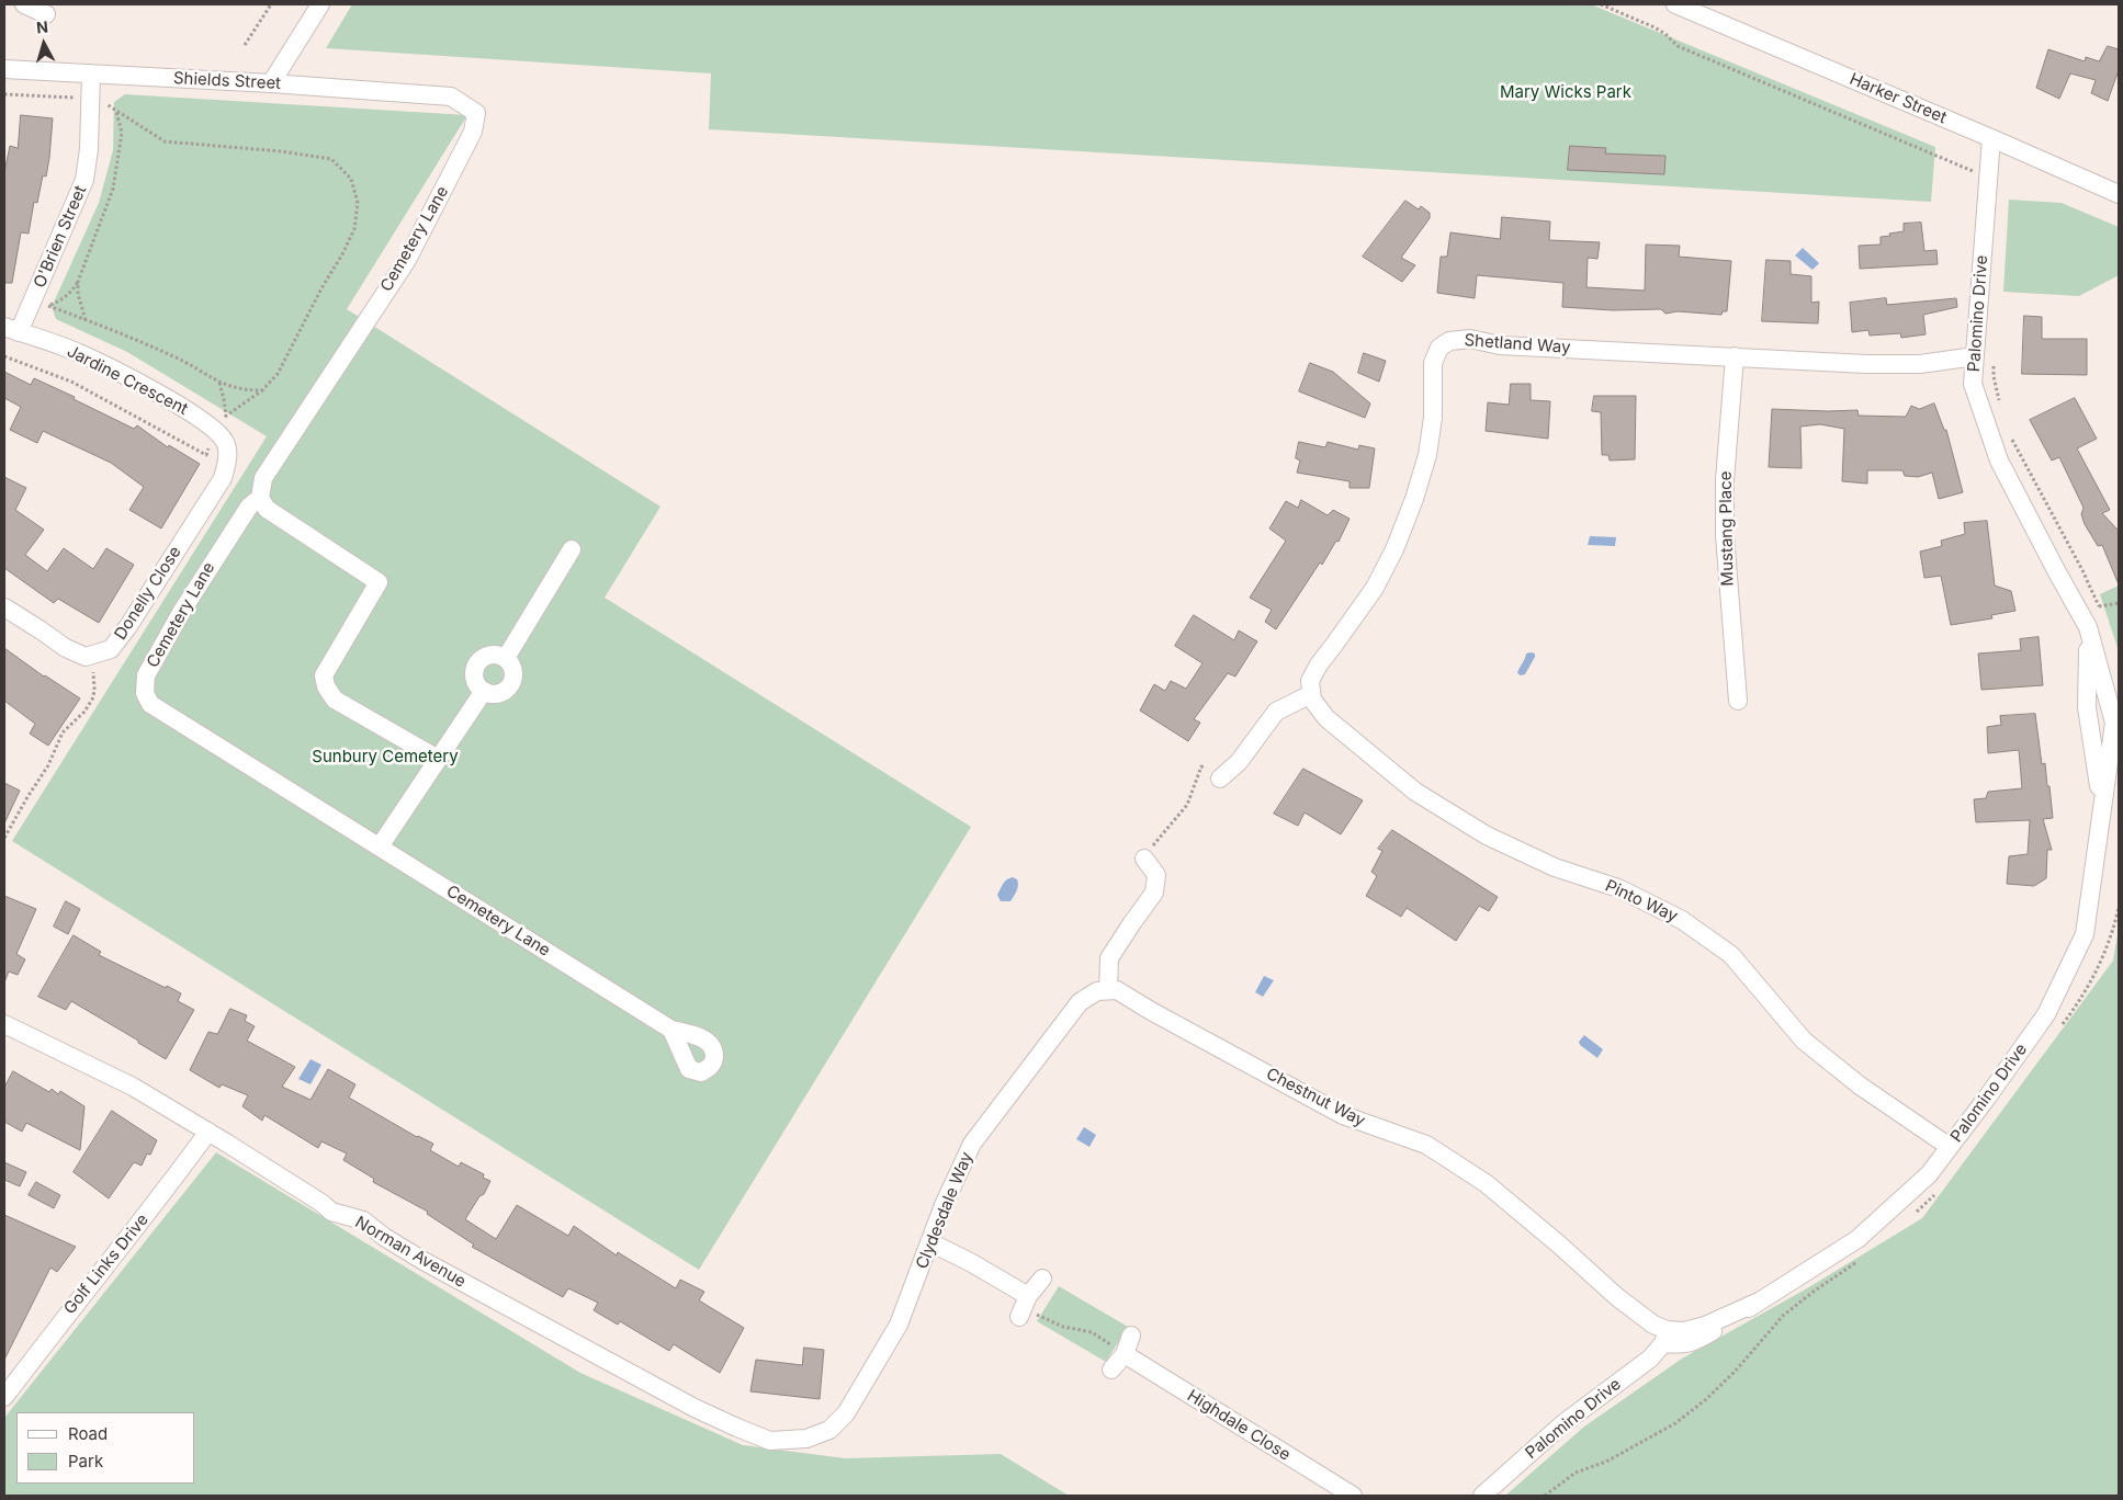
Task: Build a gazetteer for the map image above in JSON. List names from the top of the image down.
{
  "streets": {
    "street": [
      "Shields Street",
      "Harker Street",
      "O'Brien Street",
      "Cemetery Lane",
      "Palomino Drive",
      "Shetland Way",
      "Jardine Crescent",
      "Mustang Place",
      "Donelly Close",
      "Pinto Way",
      "Chestnut Way",
      "Clydesdale Way",
      "Norman Avenue",
      "Golf Links Drive",
      "Highdale Close"
    ]
  },
  "crossings": [
    ["Shields Street", "O'Brien Street"],
    ["Shields Street", "Cemetery Lane"],
    ["Harker Street", "Palomino Drive"],
    ["O'Brien Street", "Jardine Crescent"],
    ["Palomino Drive", "Shetland Way"],
    ["Palomino Drive", "Pinto Way"],
    ["Palomino Drive", "Chestnut Way"],
    ["Shetland Way", "Mustang Place"],
    ["Shetland Way", "Pinto Way"],
    ["Jardine Crescent", "Donelly Close"],
    ["Chestnut Way", "Clydesdale Way"],
    ["Clydesdale Way", "Norman Avenue"],
    ["Norman Avenue", "Golf Links Drive"]
  ],
  "parks": ["Mary Wicks Park", "Sunbury Cemetery"],
  "legend": ["Road", "Park"],
  "north": "top"
}
